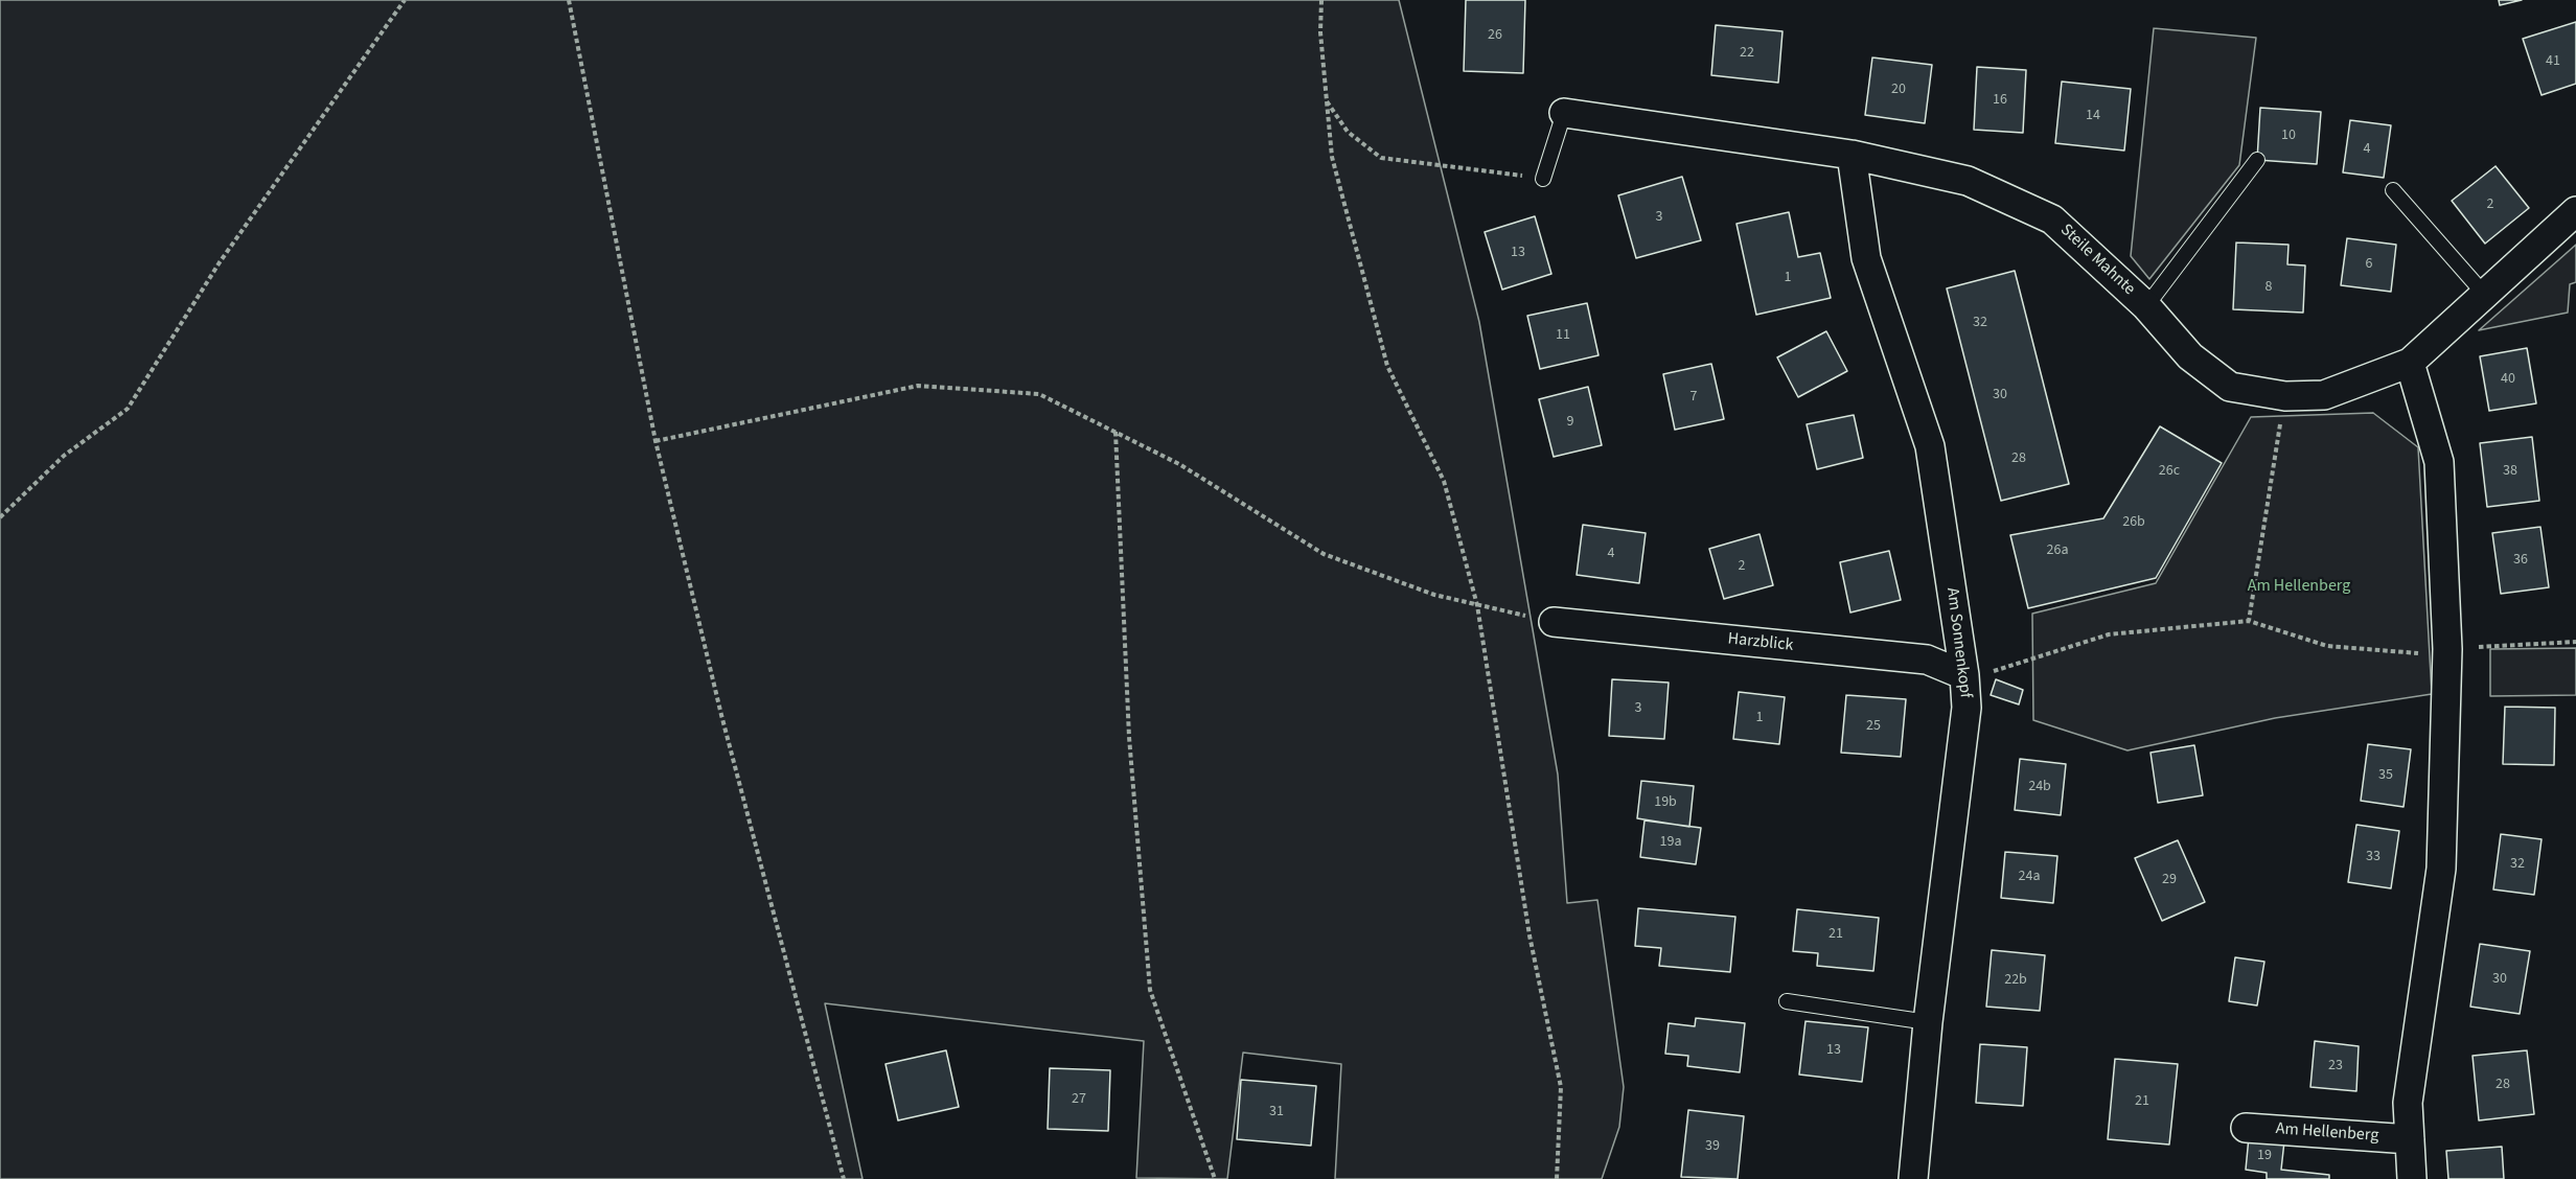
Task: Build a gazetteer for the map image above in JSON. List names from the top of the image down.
{
  "streets": {
    "street": [
      "Steile Mahnte",
      "Harzblick",
      "Am Sonnenkopf",
      "Am Hellenberg"
    ]
  },
  "crossings": [
    ["Steile Mahnte", "Am Sonnenkopf"],
    ["Harzblick", "Am Sonnenkopf"]
  ],
  "parks": ["Am Hellenberg"],
  "house_numbers": [
    "26",
    "22",
    "41",
    "20",
    "16",
    "14",
    "10",
    "4",
    "2",
    "3",
    "13",
    "6",
    "1",
    "8",
    "32",
    "11",
    "40",
    "30",
    "7",
    "9",
    "28",
    "26c",
    "38",
    "26b",
    "26a",
    "4",
    "36",
    "2",
    "3",
    "1",
    "25",
    "35",
    "24b",
    "19b",
    "19a",
    "33",
    "32",
    "24a",
    "29",
    "21",
    "30",
    "22b",
    "13",
    "23",
    "28",
    "27",
    "21",
    "31",
    "39",
    "19"
  ]
}
